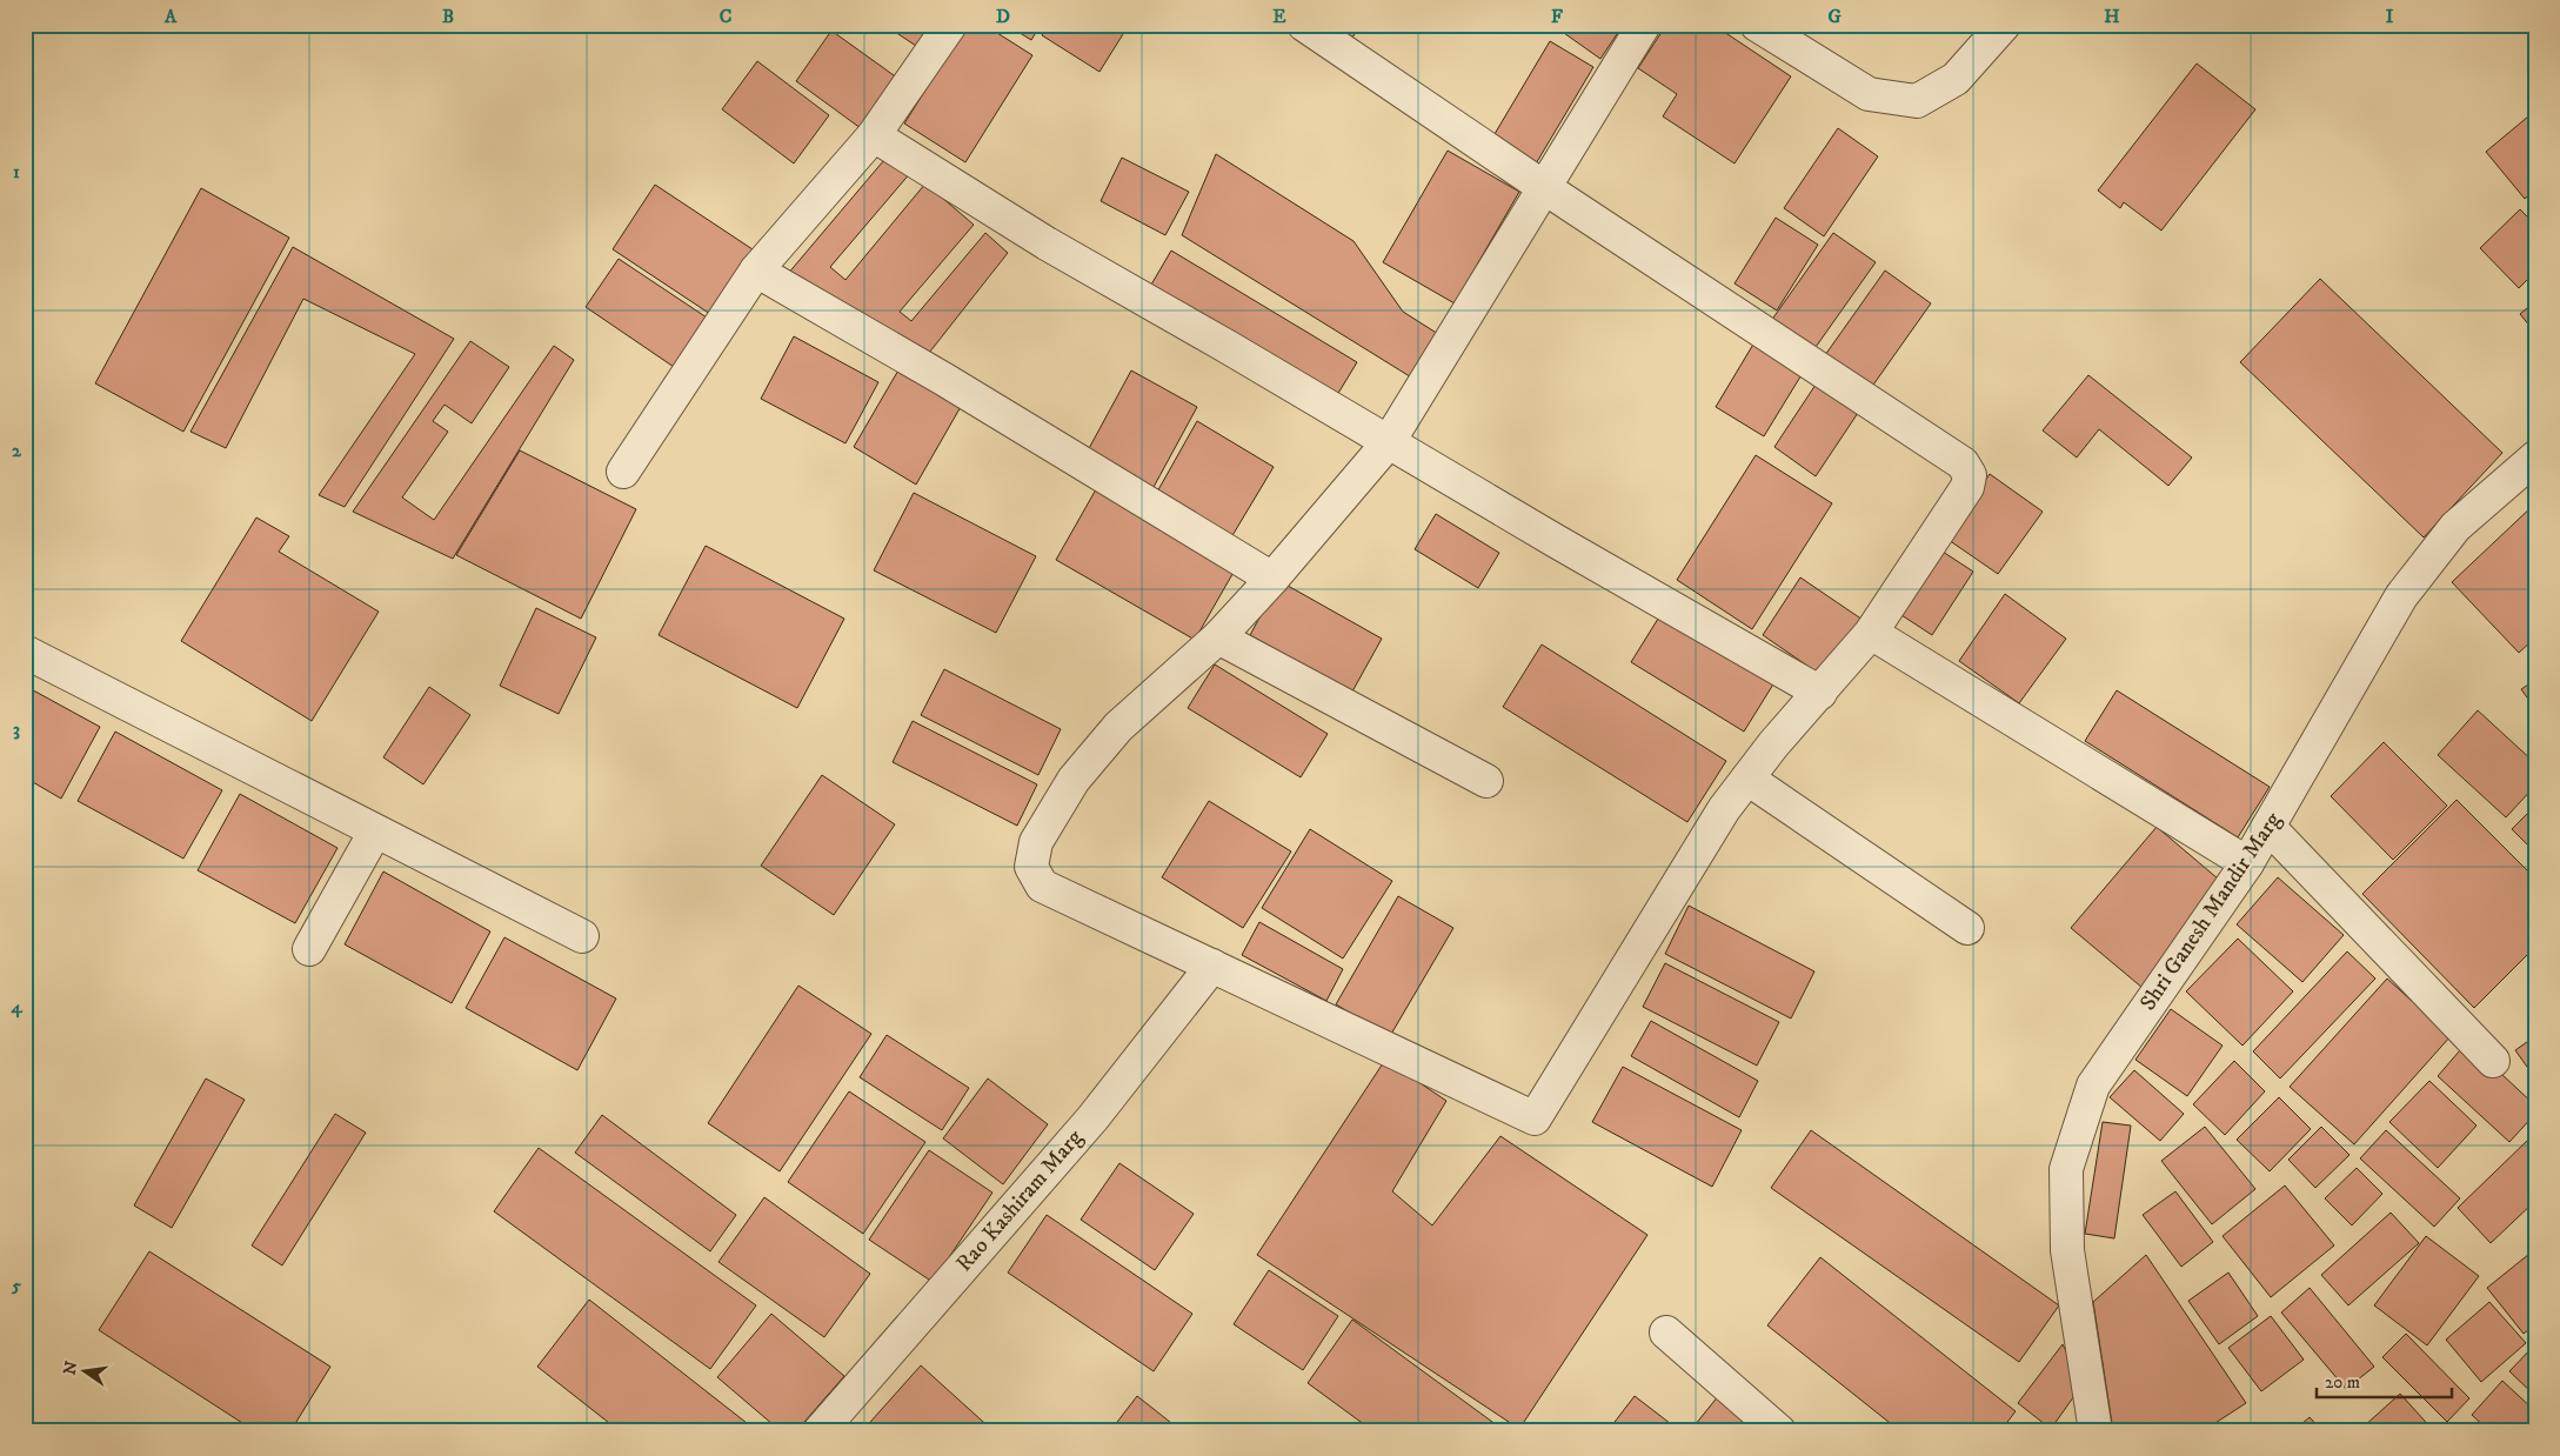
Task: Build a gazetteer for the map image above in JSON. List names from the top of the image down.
{
  "streets": {
    "street": ["Shri Ganesh Mandir Marg", "Rao Kashiram Marg"]
  },
  "scale_bar": "20 m",
  "north": "left",
  "grid": {
    "columns": [
      "A",
      "B",
      "C",
      "D",
      "E",
      "F",
      "G",
      "H",
      "I"
    ],
    "rows": [
      "1",
      "2",
      "3",
      "4",
      "5"
    ]
  }
}
